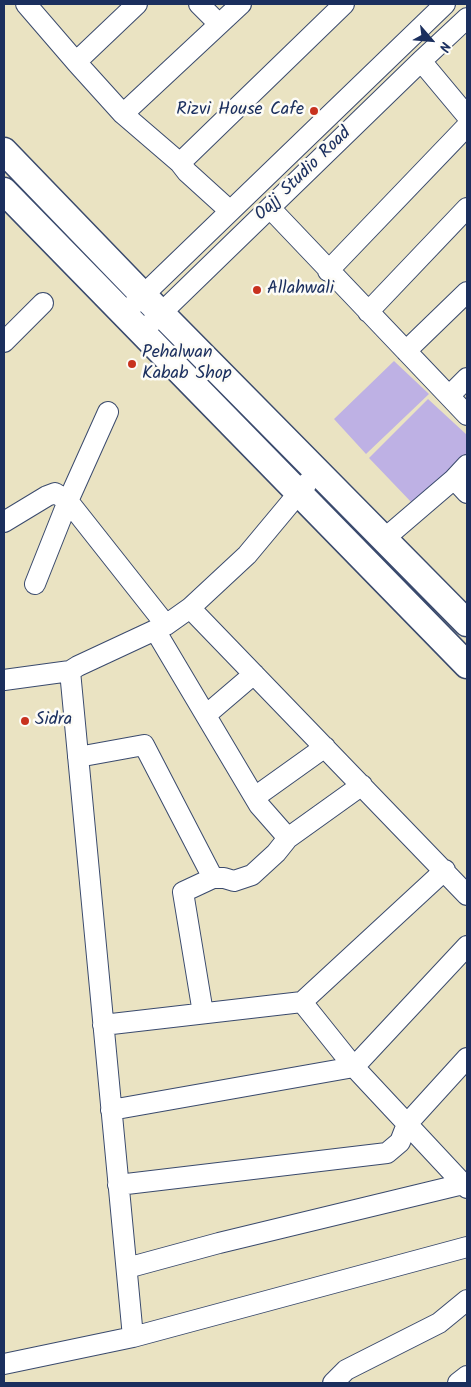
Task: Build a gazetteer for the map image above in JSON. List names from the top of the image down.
{
  "streets": {
    "street": ["Oajj Studio Road"]
  },
  "places": [
    "Rizvi House Cafe",
    "Allahwali",
    "Pehalwan Kabab Shop",
    "Sidra"
  ],
  "north": "bottom right"
}
